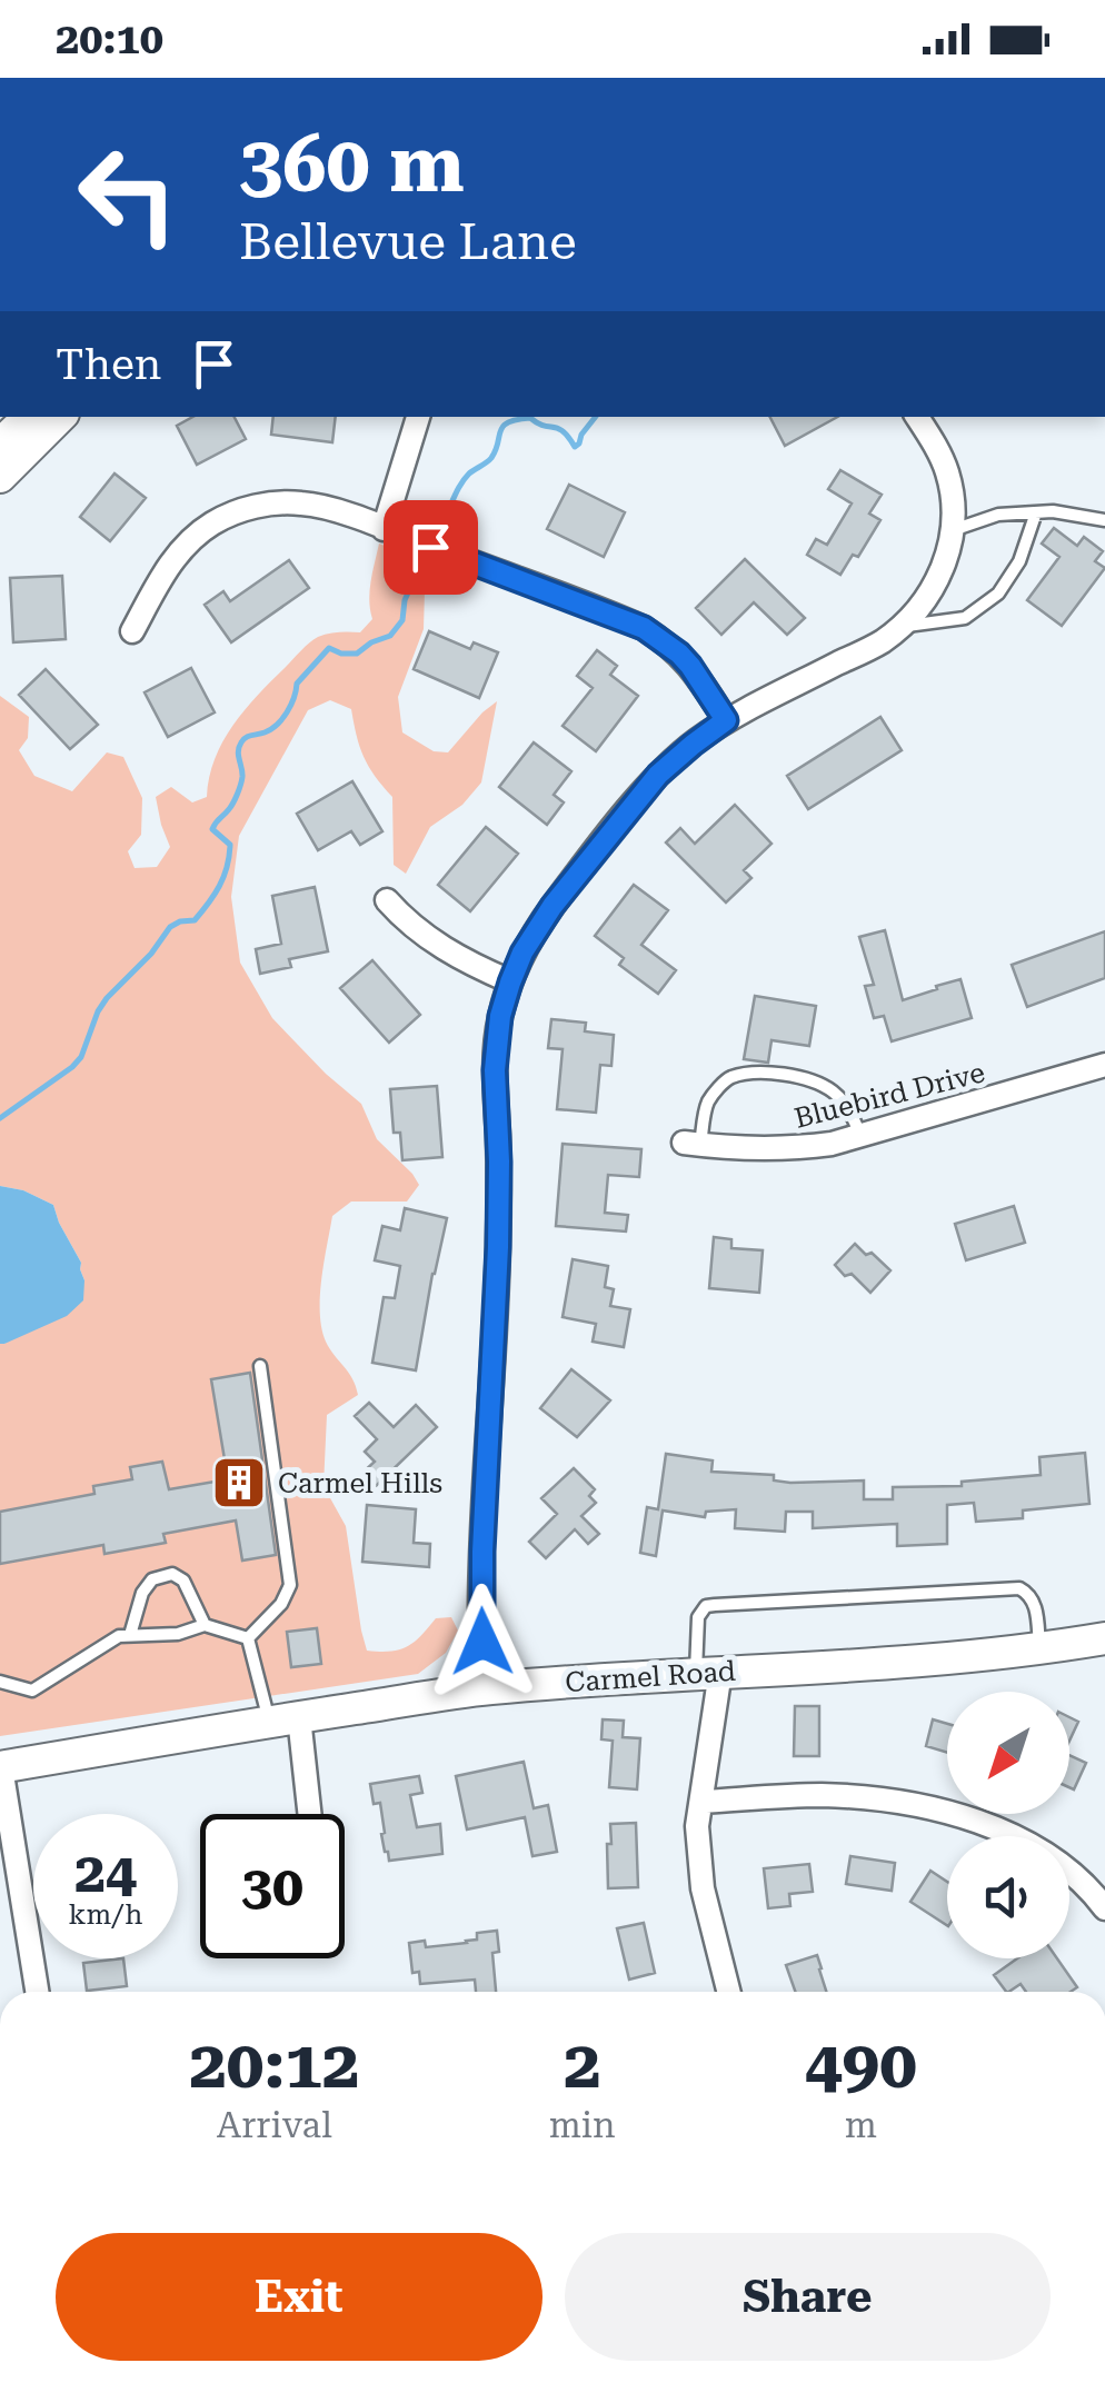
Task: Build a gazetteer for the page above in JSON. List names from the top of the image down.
{
  "streets": {
    "main road": ["Carmel Road"],
    "street": ["Bluebird Drive"]
  },
  "places": {
    "building": ["Carmel Hills"]
  },
  "north": "bottom left",
  "page": {
    "status": "20:10",
    "turn": ["360 m", "Bellevue Lane"],
    "then": "Then",
    "speed": "24 km/h",
    "limit": "30",
    "eta": [
      "20:12",
      "Arrival",
      "2",
      "min",
      "490",
      "m"
    ],
    "buttons": ["Exit", "Share"]
  }
}
